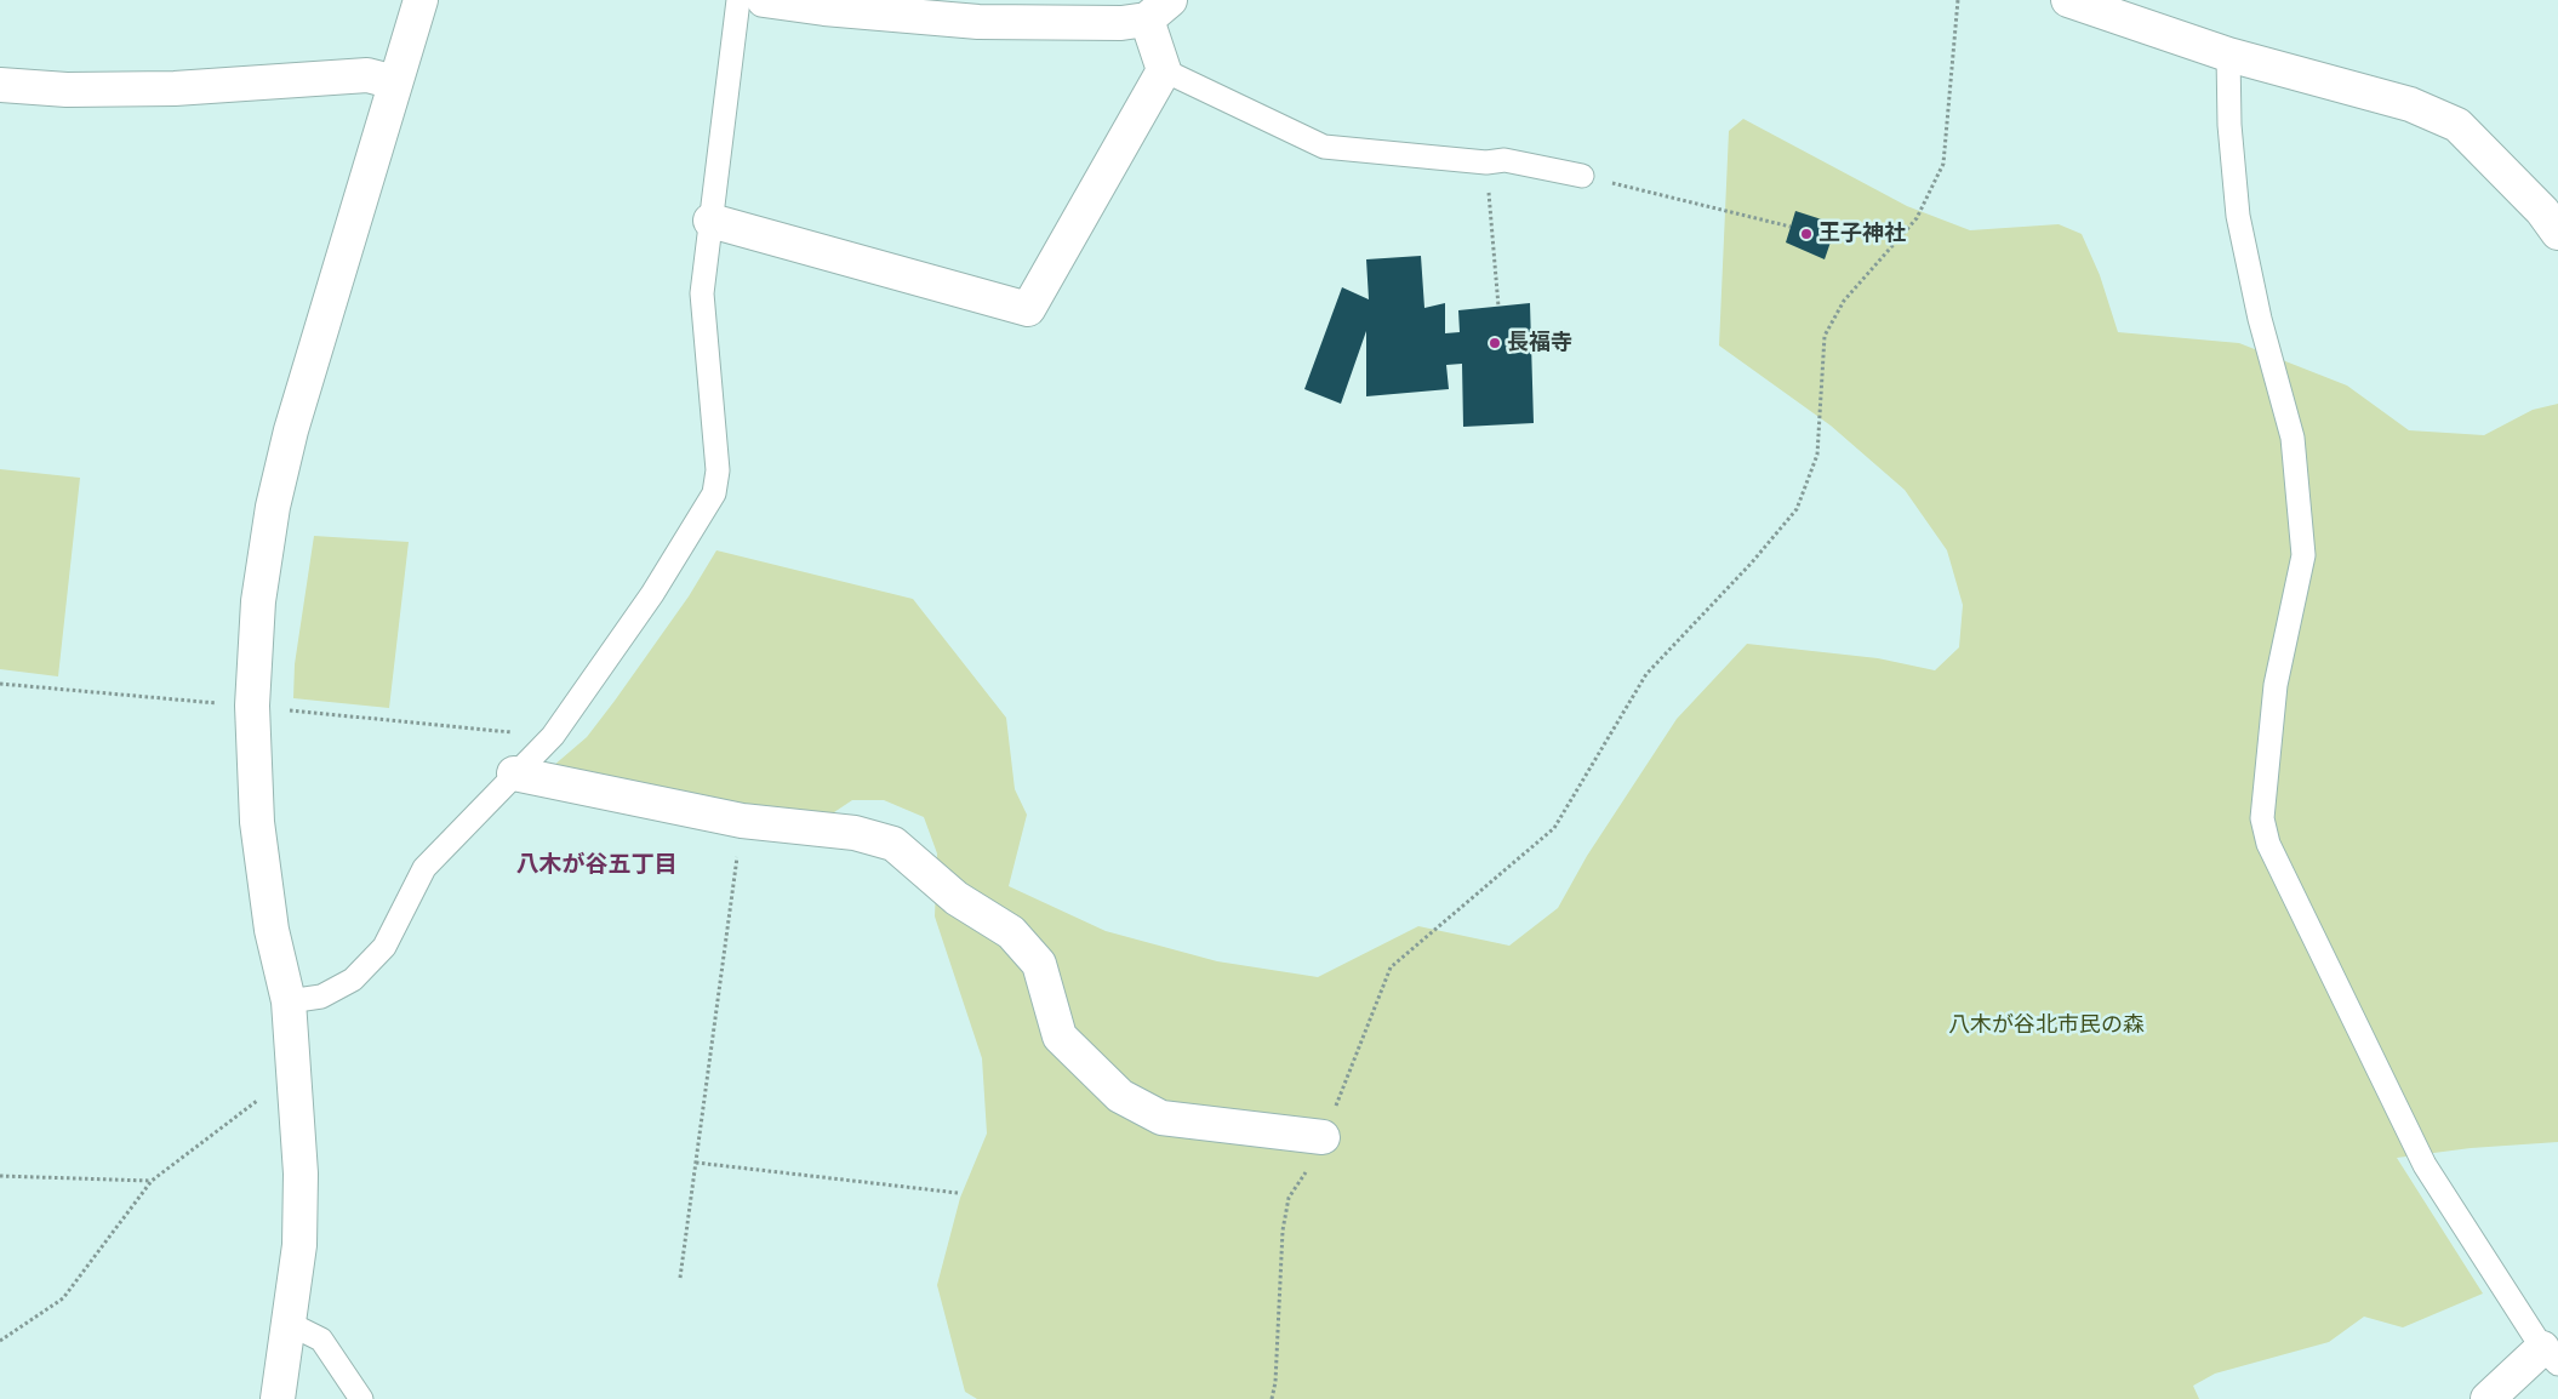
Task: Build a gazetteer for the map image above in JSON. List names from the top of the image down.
{
  "districts": ["八木が谷五丁目"],
  "parks": ["八木が谷北市民の森"],
  "places": ["王子神社", "長福寺"]
}
